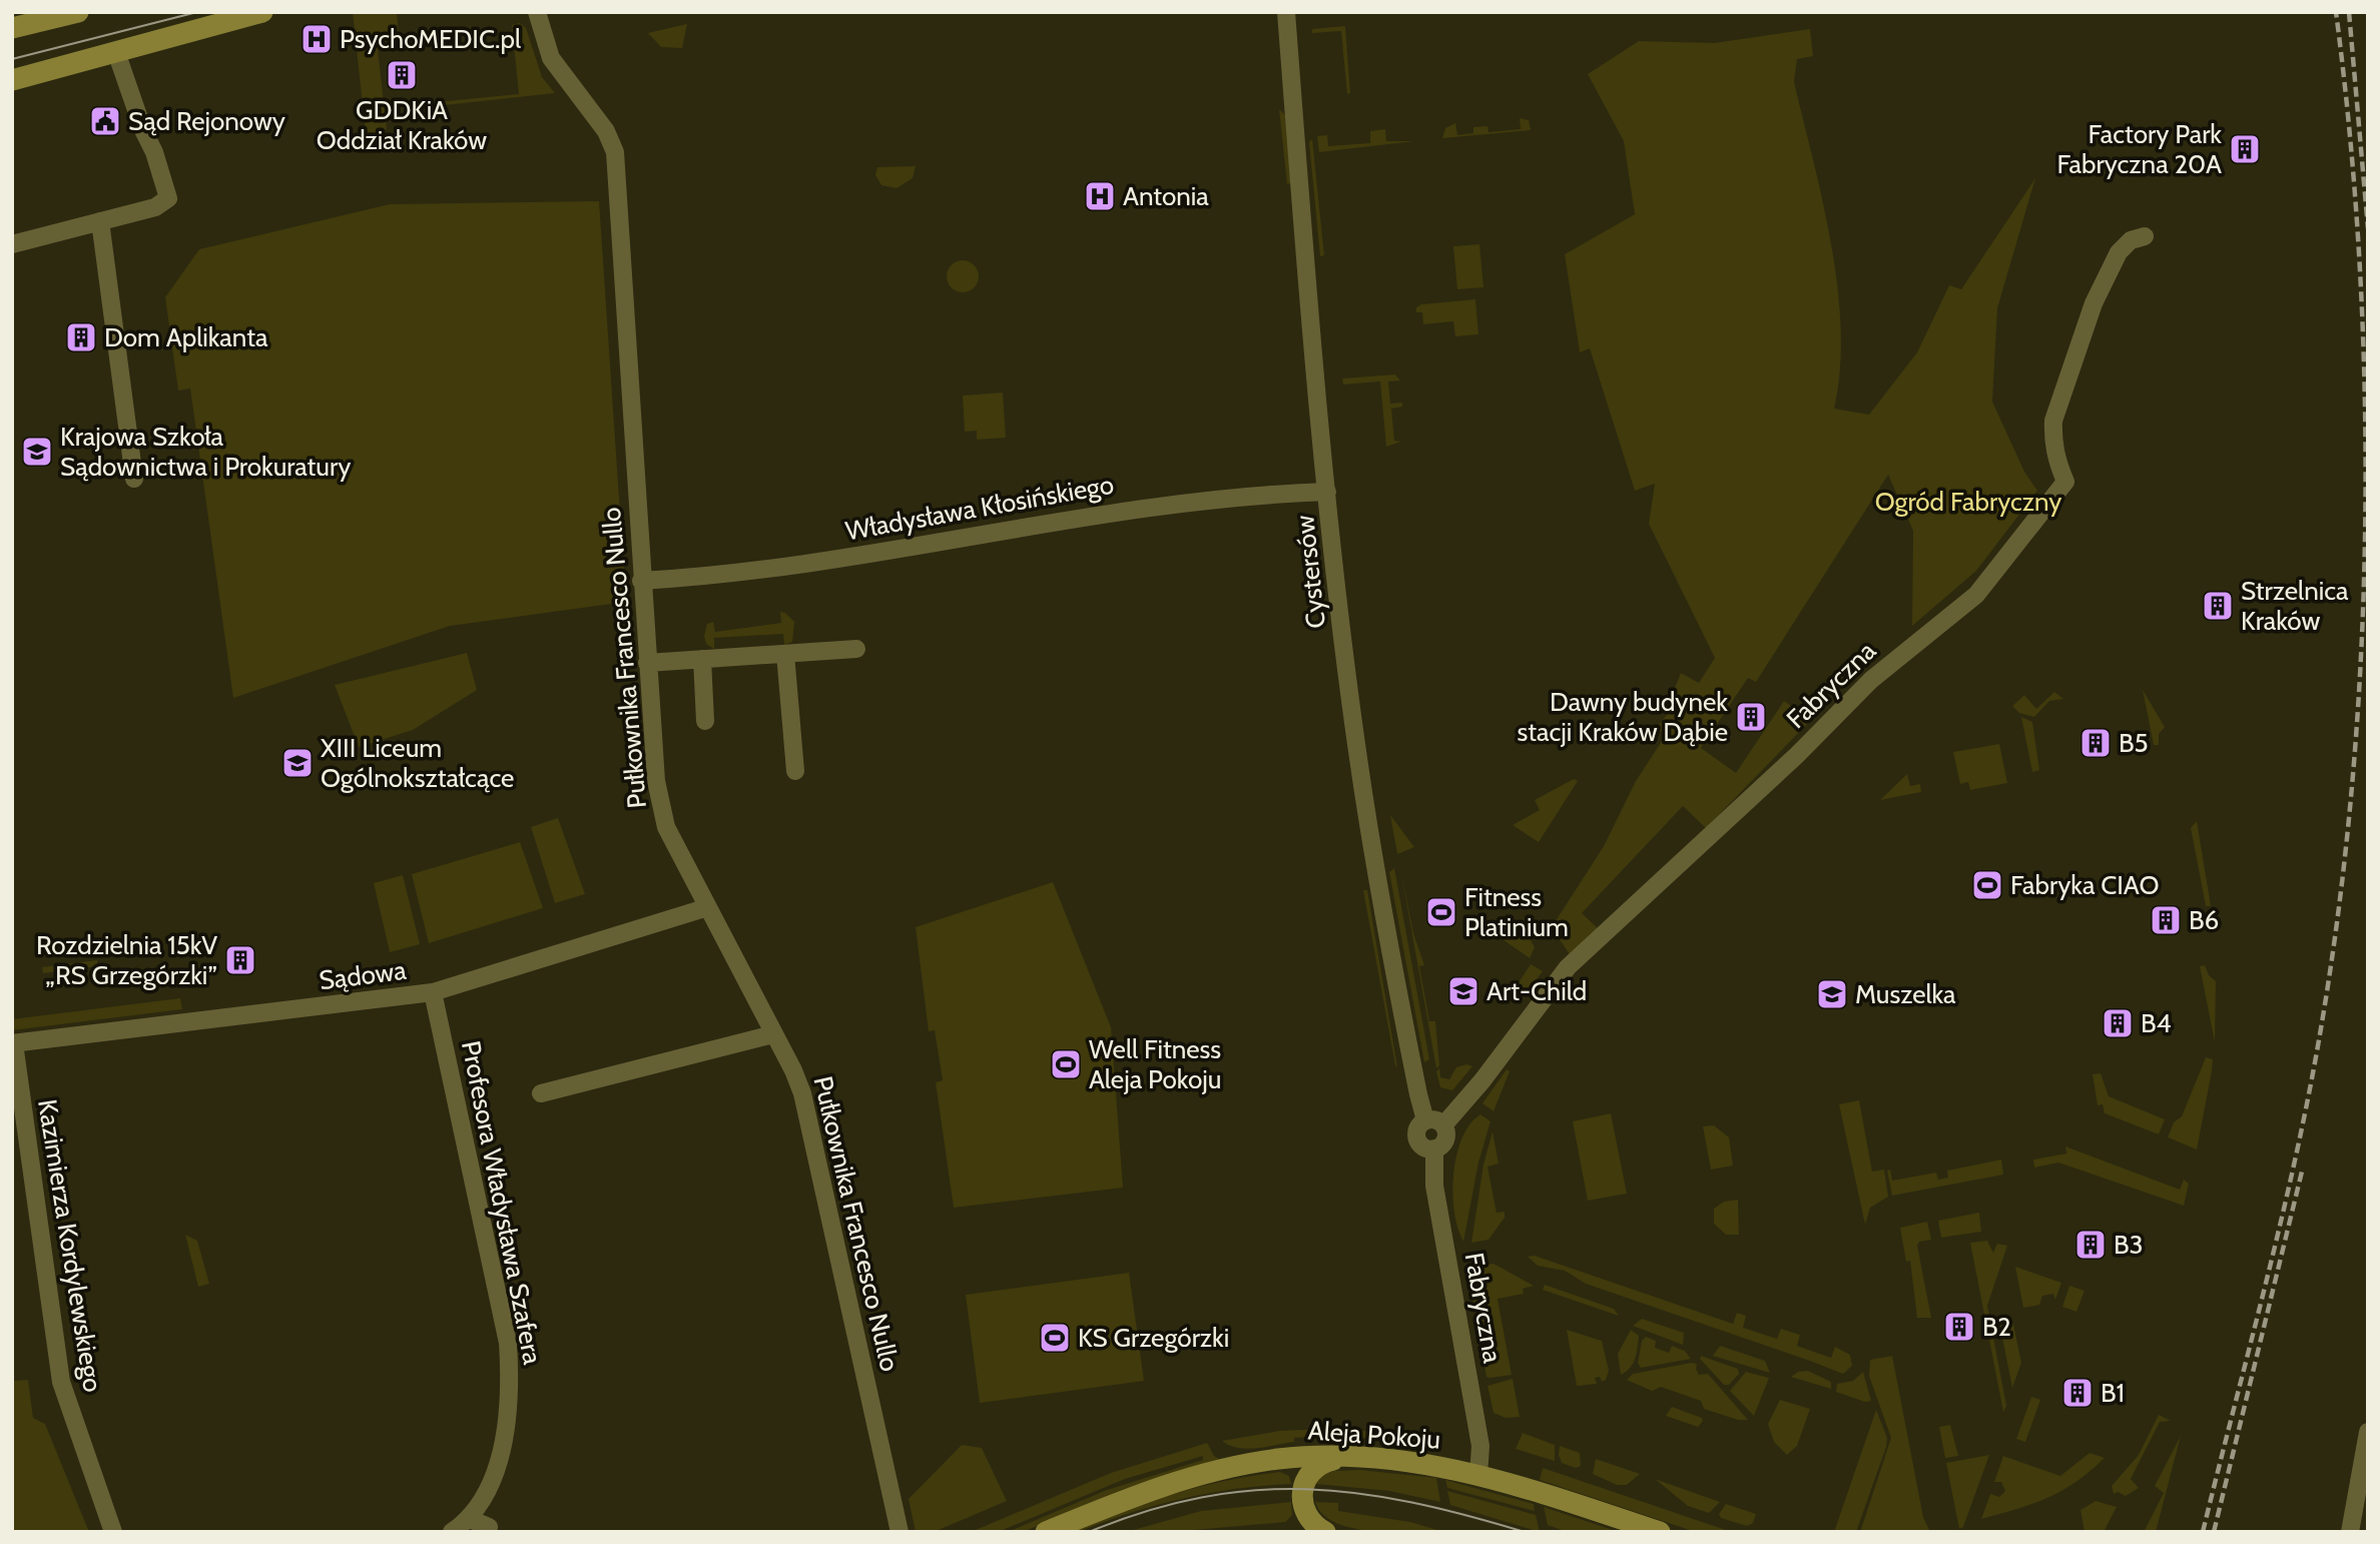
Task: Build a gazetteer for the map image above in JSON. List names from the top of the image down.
{
  "streets": {
    "main road": ["Aleja Pokoju"],
    "street": [
      "Władysława Kłosińskiego",
      "Cystersów",
      "Pułkownika Francesco Nullo",
      "Fabryczna",
      "Sądowa",
      "Profesora Władysława Szafera",
      "Kazimierza Kordylewskiego"
    ]
  },
  "crossings": [
    ["Władysława Kłosińskiego", "Cystersów"],
    ["Władysława Kłosińskiego", "Pułkownika Francesco Nullo"],
    ["Cystersów", "Fabryczna"],
    ["Pułkownika Francesco Nullo", "Sądowa"],
    ["Fabryczna", "Aleja Pokoju"],
    ["Sądowa", "Profesora Władysława Szafera"],
    ["Sądowa", "Kazimierza Kordylewskiego"]
  ],
  "parks": ["Ogród Fabryczny"],
  "places": {
    "hospital": ["PsychoMEDIC.pl", "Antonia"],
    "building": [
      "GDDKiA Oddział Kraków",
      "Factory Park Fabryczna 20A",
      "Dom Aplikanta",
      "Strzelnica Kraków",
      "Dawny budynek stacji Kraków Dąbie",
      "B5",
      "B6",
      "Rozdzielnia 15kV „RS Grzegórzki”",
      "B4",
      "B3",
      "B2",
      "B1"
    ],
    "public building": ["Sąd Rejonowy"],
    "school or university": [
      "Krajowa Szkoła Sądownictwa i Prokuratury",
      "XIII Liceum Ogólnokształcące",
      "Art-Child",
      "Muszelka"
    ],
    "sports": [
      "Fabryka CIAO",
      "Fitness Platinium",
      "Well Fitness Aleja Pokoju",
      "KS Grzegórzki"
    ]
  }
}
